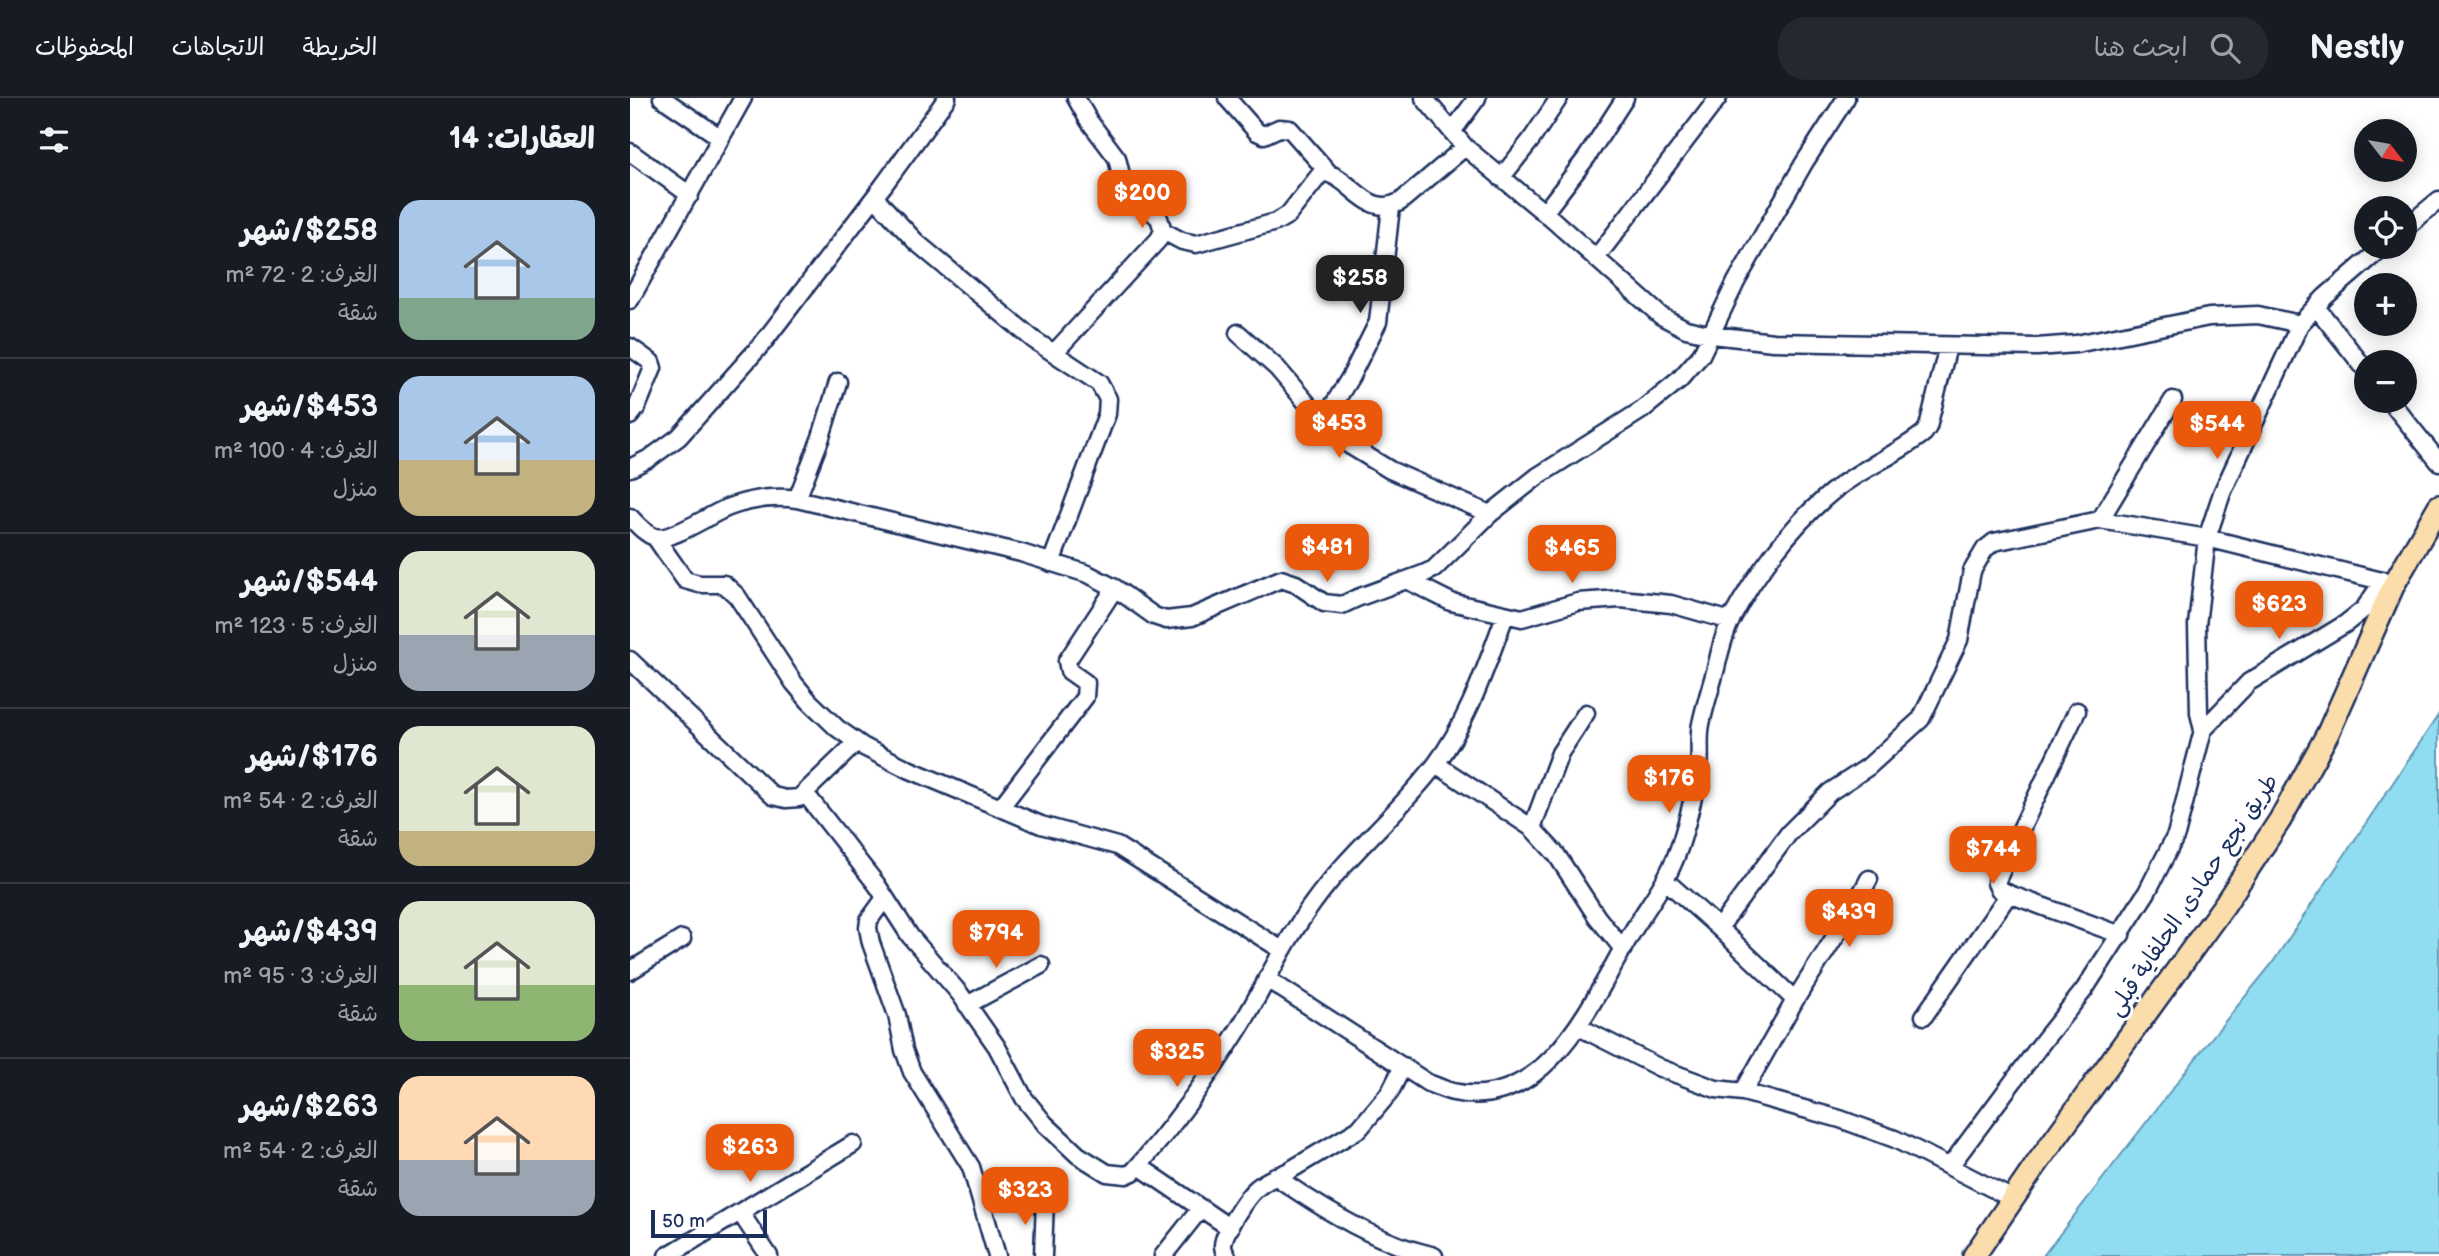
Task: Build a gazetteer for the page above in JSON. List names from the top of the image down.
{
  "streets": {
    "main road": ["طريق نجع حمادى, الحلفاية قبلى"]
  },
  "scale_bar": "50 m",
  "north": "bottom right",
  "page": {
    "header": "Nestly",
    "search": "ابحث هنا",
    "nav": ["الخريطة", "الاتجاهات", "المحفوظات"],
    "heading": "العقارات: 14",
    "map_buttons": ["+", "−"],
    "price": [
      "$200",
      "$258",
      "$453",
      "$544",
      "$481",
      "$465",
      "$623",
      "$176",
      "$744",
      "$439",
      "$794",
      "$325",
      "$263",
      "$323"
    ],
    "list": [
      {
        "name": "$258/شهر",
        "note": "الغرف: 2 · 72 m² · شقة"
      },
      {
        "name": "$453/شهر",
        "note": "الغرف: 4 · 100 m² · منزل"
      },
      {
        "name": "$544/شهر",
        "note": "الغرف: 5 · 123 m² · منزل"
      },
      {
        "name": "$176/شهر",
        "note": "الغرف: 2 · 54 m² · شقة"
      },
      {
        "name": "$439/شهر",
        "note": "الغرف: 3 · 95 m² · شقة"
      },
      {
        "name": "$263/شهر",
        "note": "الغرف: 2 · 54 m² · شقة"
      }
    ],
    "scale": "50 m"
  }
}
